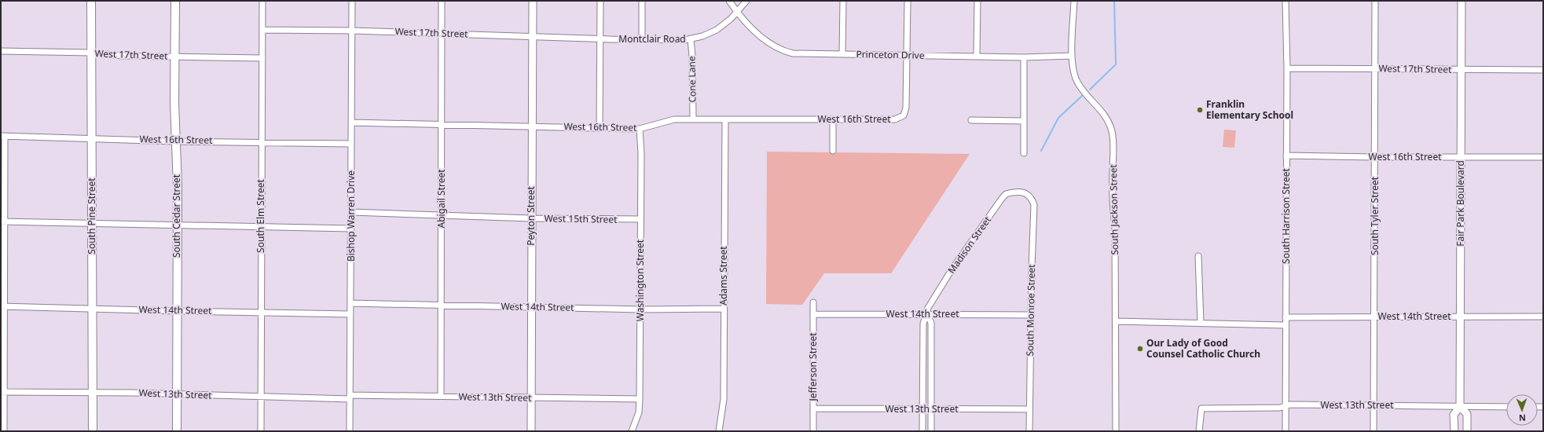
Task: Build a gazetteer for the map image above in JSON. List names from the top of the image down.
{
  "streets": {
    "main road": ["South Pine Street", "South Cedar Street"],
    "street": [
      "West 17th Street",
      "Montclair Road",
      "Princeton Drive",
      "Cone Lane",
      "West 16th Street",
      "Abigail Street",
      "Fair Park Boulevard",
      "South Jackson Street",
      "South Elm Street",
      "Bishop Warren Drive",
      "Peyton Street",
      "South Harrison Street",
      "South Tyler Street",
      "West 15th Street",
      "Madison Street",
      "Adams Street",
      "Washington Street",
      "West 14th Street",
      "South Monroe Street",
      "Jefferson Street",
      "West 13th Street"
    ]
  },
  "crossings": [
    ["West 17th Street", "Montclair Road"],
    ["West 17th Street", "Abigail Street"],
    ["West 17th Street", "Fair Park Boulevard"],
    ["West 17th Street", "South Pine Street"],
    ["West 17th Street", "South Cedar Street"],
    ["West 17th Street", "South Elm Street"],
    ["West 17th Street", "Bishop Warren Drive"],
    ["West 17th Street", "Peyton Street"],
    ["West 17th Street", "South Harrison Street"],
    ["West 17th Street", "South Tyler Street"],
    ["Montclair Road", "Princeton Drive"],
    ["Montclair Road", "Cone Lane"],
    ["Princeton Drive", "West 16th Street"],
    ["Princeton Drive", "South Jackson Street"],
    ["Cone Lane", "West 16th Street"],
    ["West 16th Street", "Abigail Street"],
    ["West 16th Street", "Fair Park Boulevard"],
    ["West 16th Street", "South Pine Street"],
    ["West 16th Street", "South Cedar Street"],
    ["West 16th Street", "South Elm Street"],
    ["West 16th Street", "Bishop Warren Drive"],
    ["West 16th Street", "Peyton Street"],
    ["West 16th Street", "South Harrison Street"],
    ["West 16th Street", "South Tyler Street"],
    ["West 16th Street", "Adams Street"],
    ["West 16th Street", "Washington Street"],
    ["Abigail Street", "West 15th Street"],
    ["Abigail Street", "West 14th Street"],
    ["Abigail Street", "West 13th Street"],
    ["Fair Park Boulevard", "West 14th Street"],
    ["Fair Park Boulevard", "West 13th Street"],
    ["South Pine Street", "West 14th Street"],
    ["South Pine Street", "West 13th Street"],
    ["South Cedar Street", "West 14th Street"],
    ["South Cedar Street", "West 13th Street"],
    ["South Elm Street", "West 14th Street"],
    ["South Elm Street", "West 13th Street"],
    ["Bishop Warren Drive", "West 15th Street"],
    ["Bishop Warren Drive", "West 14th Street"],
    ["Bishop Warren Drive", "West 13th Street"],
    ["Peyton Street", "West 15th Street"],
    ["Peyton Street", "West 14th Street"],
    ["Peyton Street", "West 13th Street"],
    ["South Harrison Street", "West 14th Street"],
    ["South Harrison Street", "West 13th Street"],
    ["South Tyler Street", "West 14th Street"],
    ["South Tyler Street", "West 13th Street"],
    ["West 15th Street", "Washington Street"],
    ["Madison Street", "West 14th Street"],
    ["Madison Street", "South Monroe Street"],
    ["Madison Street", "West 13th Street"],
    ["Adams Street", "West 14th Street"],
    ["Washington Street", "West 14th Street"],
    ["Washington Street", "West 13th Street"],
    ["West 14th Street", "South Monroe Street"],
    ["West 14th Street", "Jefferson Street"],
    ["South Monroe Street", "West 13th Street"],
    ["Jefferson Street", "West 13th Street"]
  ],
  "places": ["Franklin Elementary School", "Our Lady of Good Counsel Catholic Church"],
  "north": "bottom"
}
